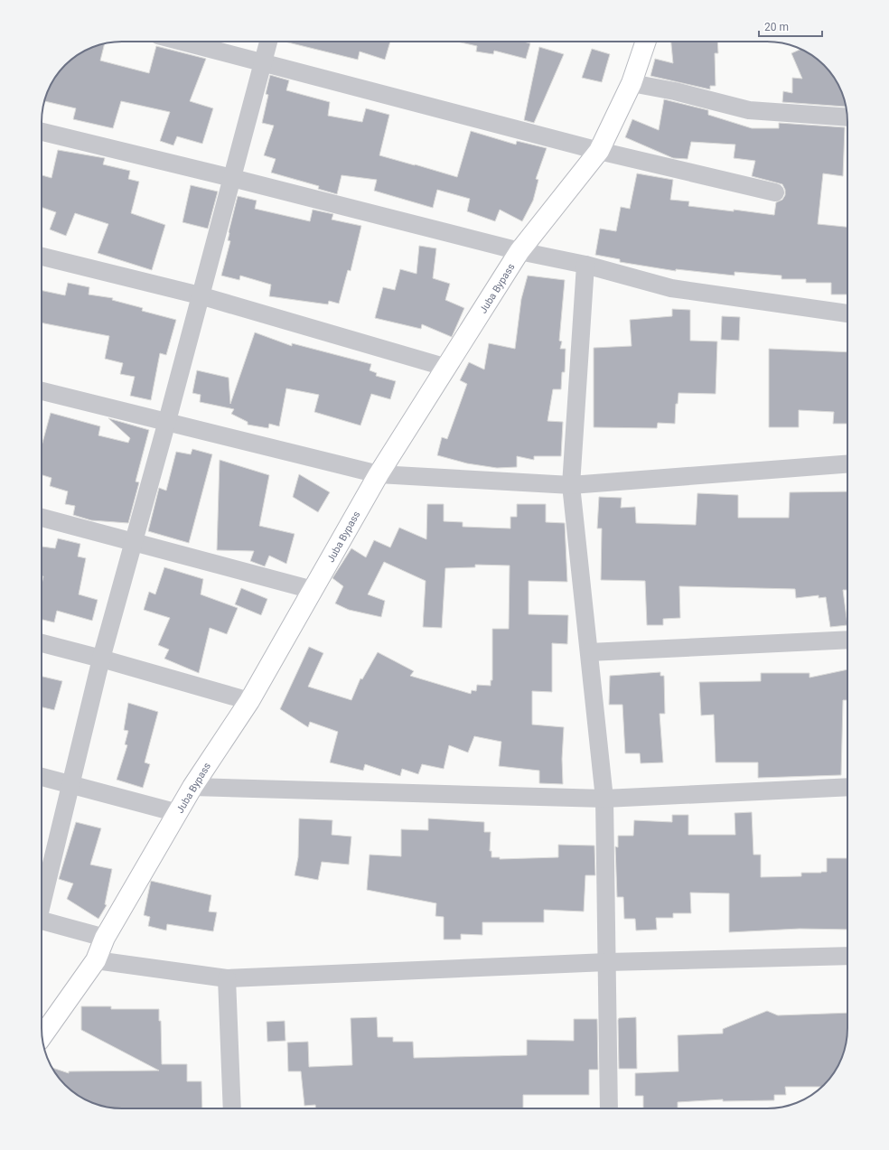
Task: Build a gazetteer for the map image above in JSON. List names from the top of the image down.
{
  "streets": {
    "main road": ["Juba Bypass"]
  },
  "scale_bar": "20 m"
}
